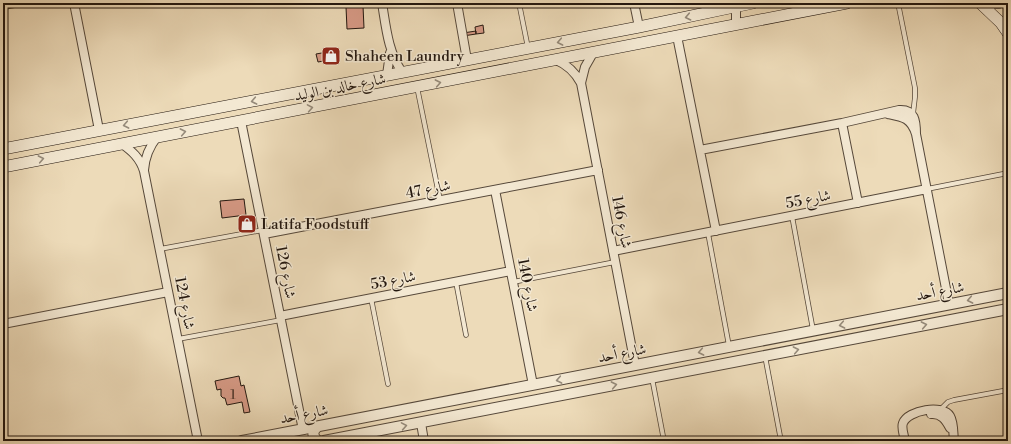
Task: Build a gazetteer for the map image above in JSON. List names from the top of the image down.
{
  "streets": {
    "main road": ["شارع خالد بن الوليد"],
    "street": [
      "شارع 47",
      "شارع 55",
      "شارع 146",
      "شارع 126",
      "شارع 53",
      "شارع 140",
      "شارع أحد",
      "شارع 124"
    ]
  },
  "crossings": [
    ["شارع خالد بن الوليد", "شارع 146"],
    ["شارع خالد بن الوليد", "شارع 126"],
    ["شارع خالد بن الوليد", "شارع 124"],
    ["شارع 47", "شارع 146"],
    ["شارع 47", "شارع 126"],
    ["شارع 47", "شارع 140"],
    ["شارع 55", "شارع 146"],
    ["شارع 146", "شارع أحد"],
    ["شارع 126", "شارع 53"],
    ["شارع 126", "شارع أحد"],
    ["شارع 53", "شارع 140"],
    ["شارع 140", "شارع أحد"]
  ],
  "places": {
    "shop": ["Shaheen Laundry", "Latifa Foodstuff"]
  },
  "house_numbers": ["1"]
}
